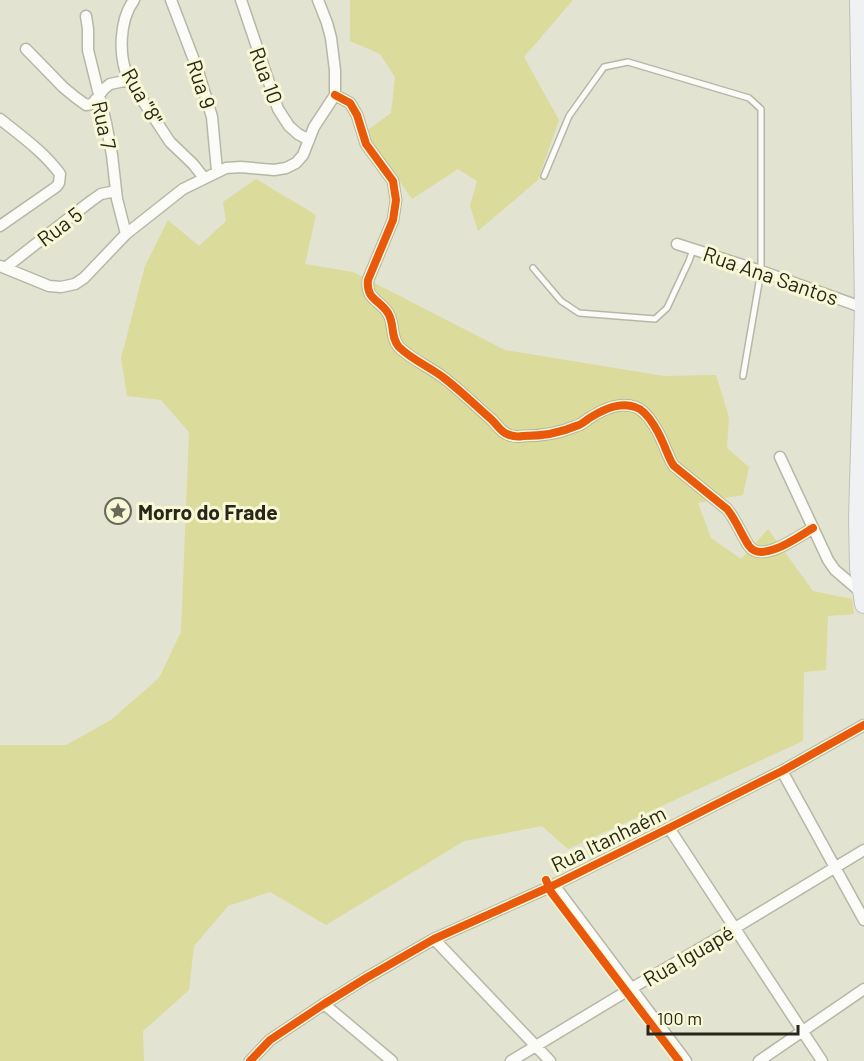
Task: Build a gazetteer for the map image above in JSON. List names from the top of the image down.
{
  "streets": {
    "street": [
      "Rua 10",
      "Rua 9",
      "Rua \"8\"",
      "Rua 7",
      "Rua 5",
      "Rua Ana Santos",
      "Rua Itanhaém",
      "Rua Iguapé"
    ]
  },
  "crossings": [
    ["Rua 7", "Rua 5"]
  ],
  "places": {
    "place": ["Morro do Frade"]
  },
  "scale_bar": "100 m"
}
